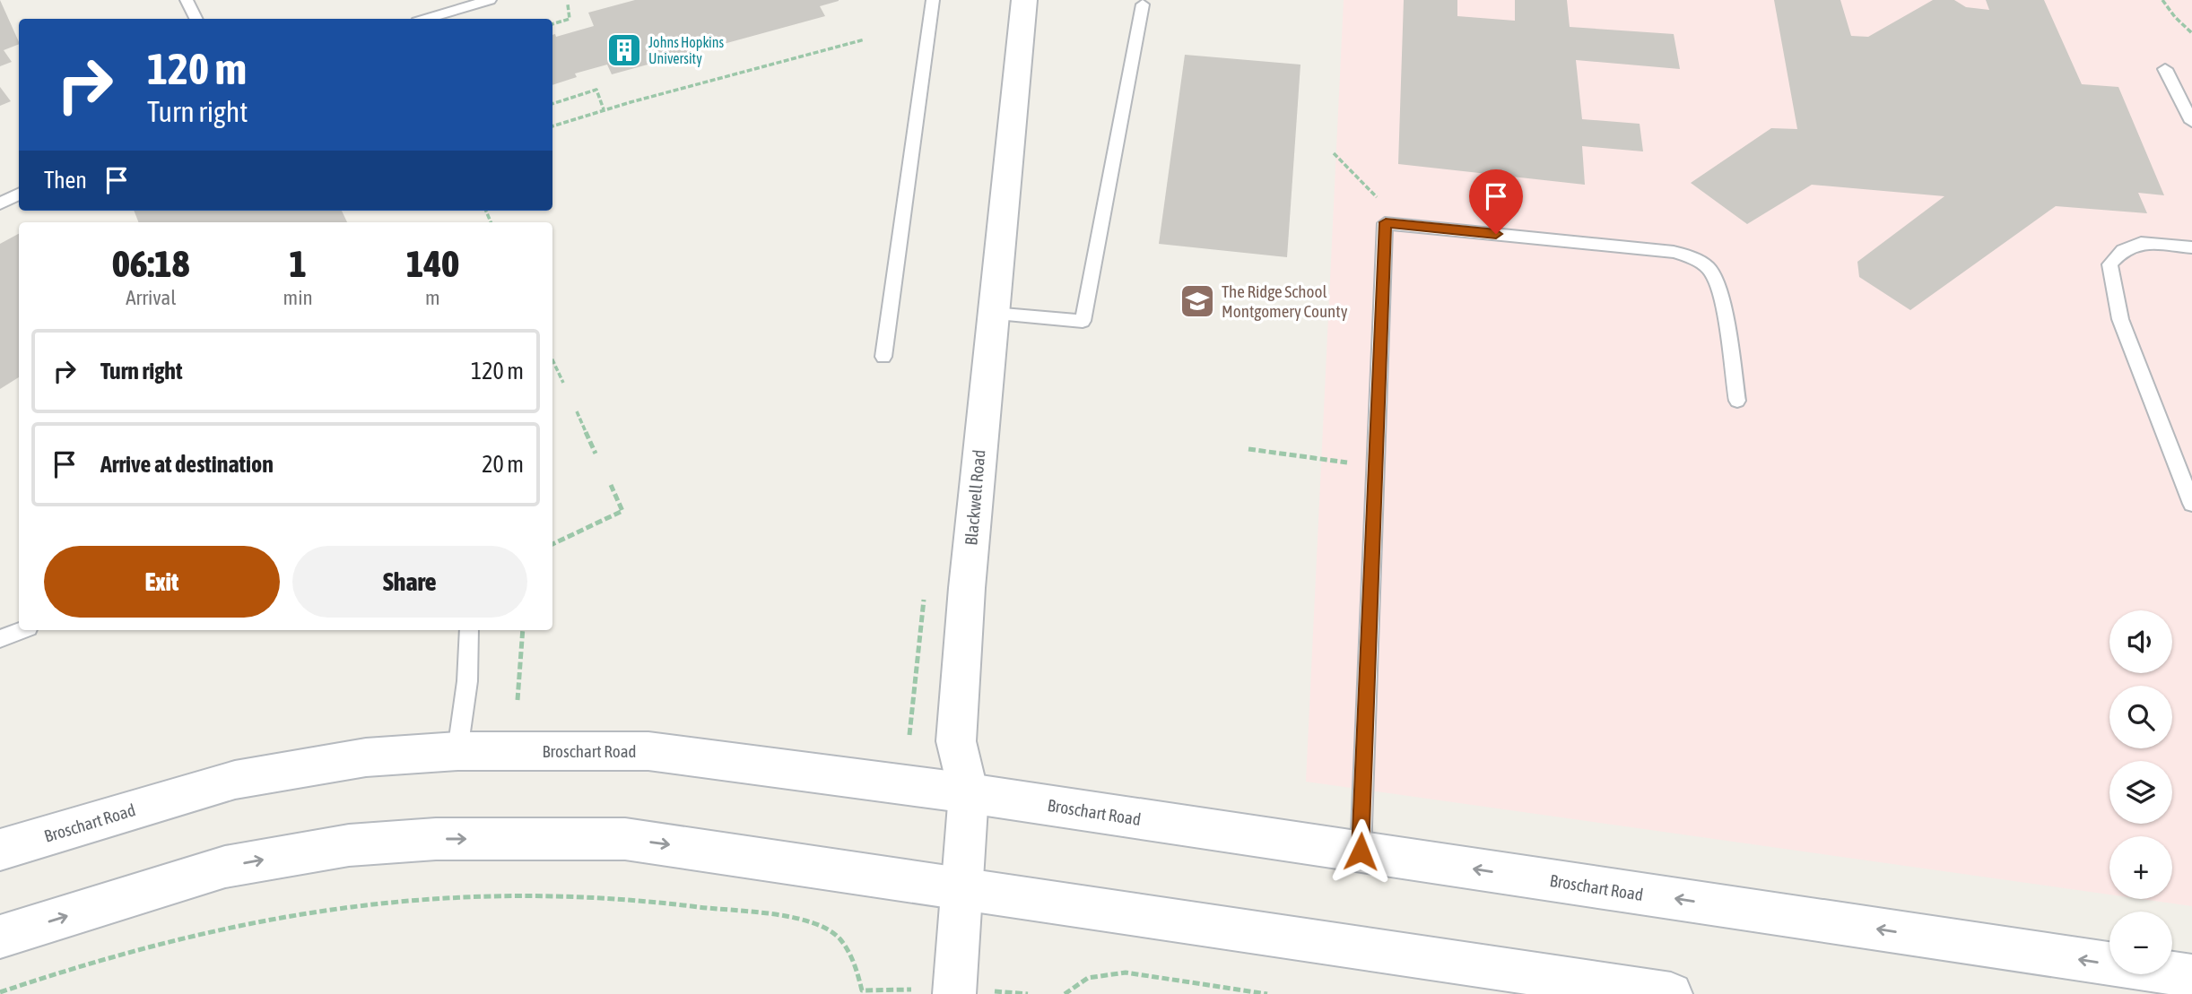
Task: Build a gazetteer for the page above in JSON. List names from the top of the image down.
{
  "streets": {
    "street": ["Blackwell Road", "Broschart Road"]
  },
  "crossings": [
    ["Blackwell Road", "Broschart Road"]
  ],
  "places": {
    "building": ["Johns Hopkins University"],
    "school or university": ["The Ridge School Montgomery County"]
  },
  "page": {
    "turn": ["120 m", "Turn right"],
    "then": "Then",
    "eta": [
      "06:18",
      "Arrival",
      "1",
      "min",
      "140",
      "m"
    ],
    "list": [
      {
        "name": "Turn right",
        "value": "120 m"
      },
      {
        "name": "Arrive at destination",
        "value": "20 m"
      }
    ],
    "buttons": ["Exit", "Share"],
    "map_buttons": ["+", "−"]
  }
}
